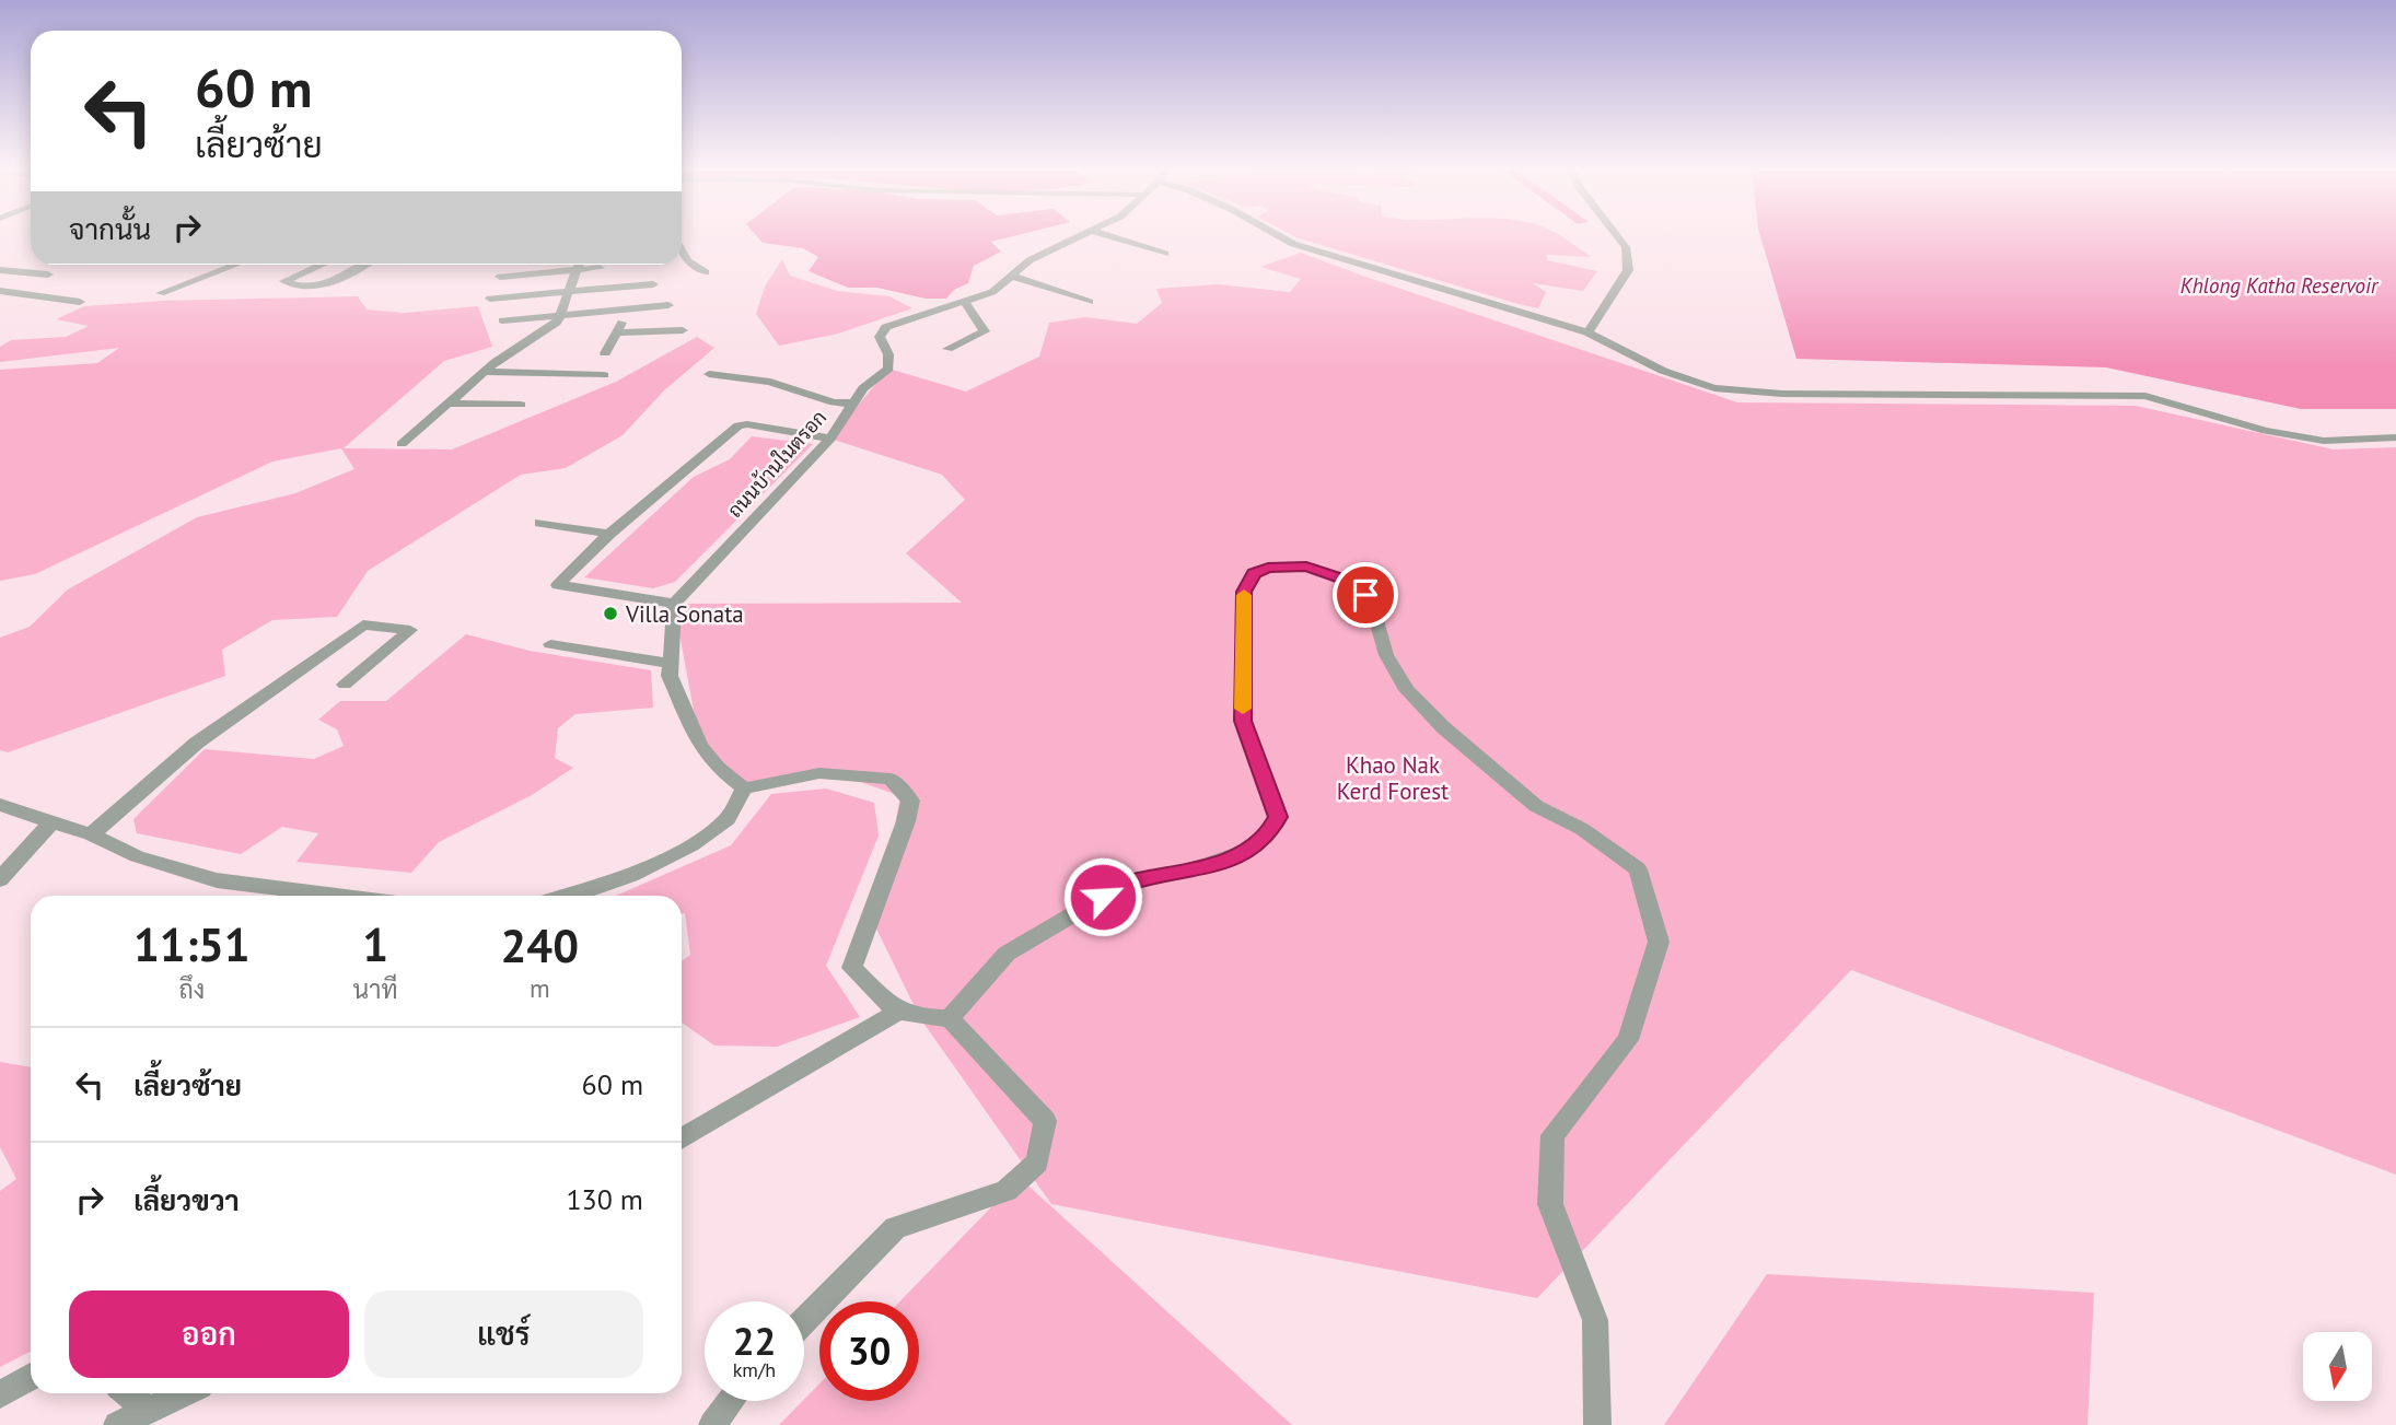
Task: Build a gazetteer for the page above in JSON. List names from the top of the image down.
{
  "streets": {
    "street": ["ถนนบ้านในตรอก"]
  },
  "water": ["Khlong Katha Reservoir"],
  "parks": ["Khao Nak Kerd Forest"],
  "places": ["Villa Sonata"],
  "north": "bottom",
  "page": {
    "turn": ["60 m", "เลี้ยวซ้าย"],
    "then": "จากนั้น",
    "eta": [
      "11:51",
      "ถึง",
      "1",
      "นาที",
      "240",
      "m"
    ],
    "list": [
      {
        "name": "เลี้ยวซ้าย",
        "value": "60 m"
      },
      {
        "name": "เลี้ยวขวา",
        "value": "130 m"
      }
    ],
    "buttons": ["ออก", "แชร์"],
    "speed": "22 km/h",
    "limit": "30"
  }
}
